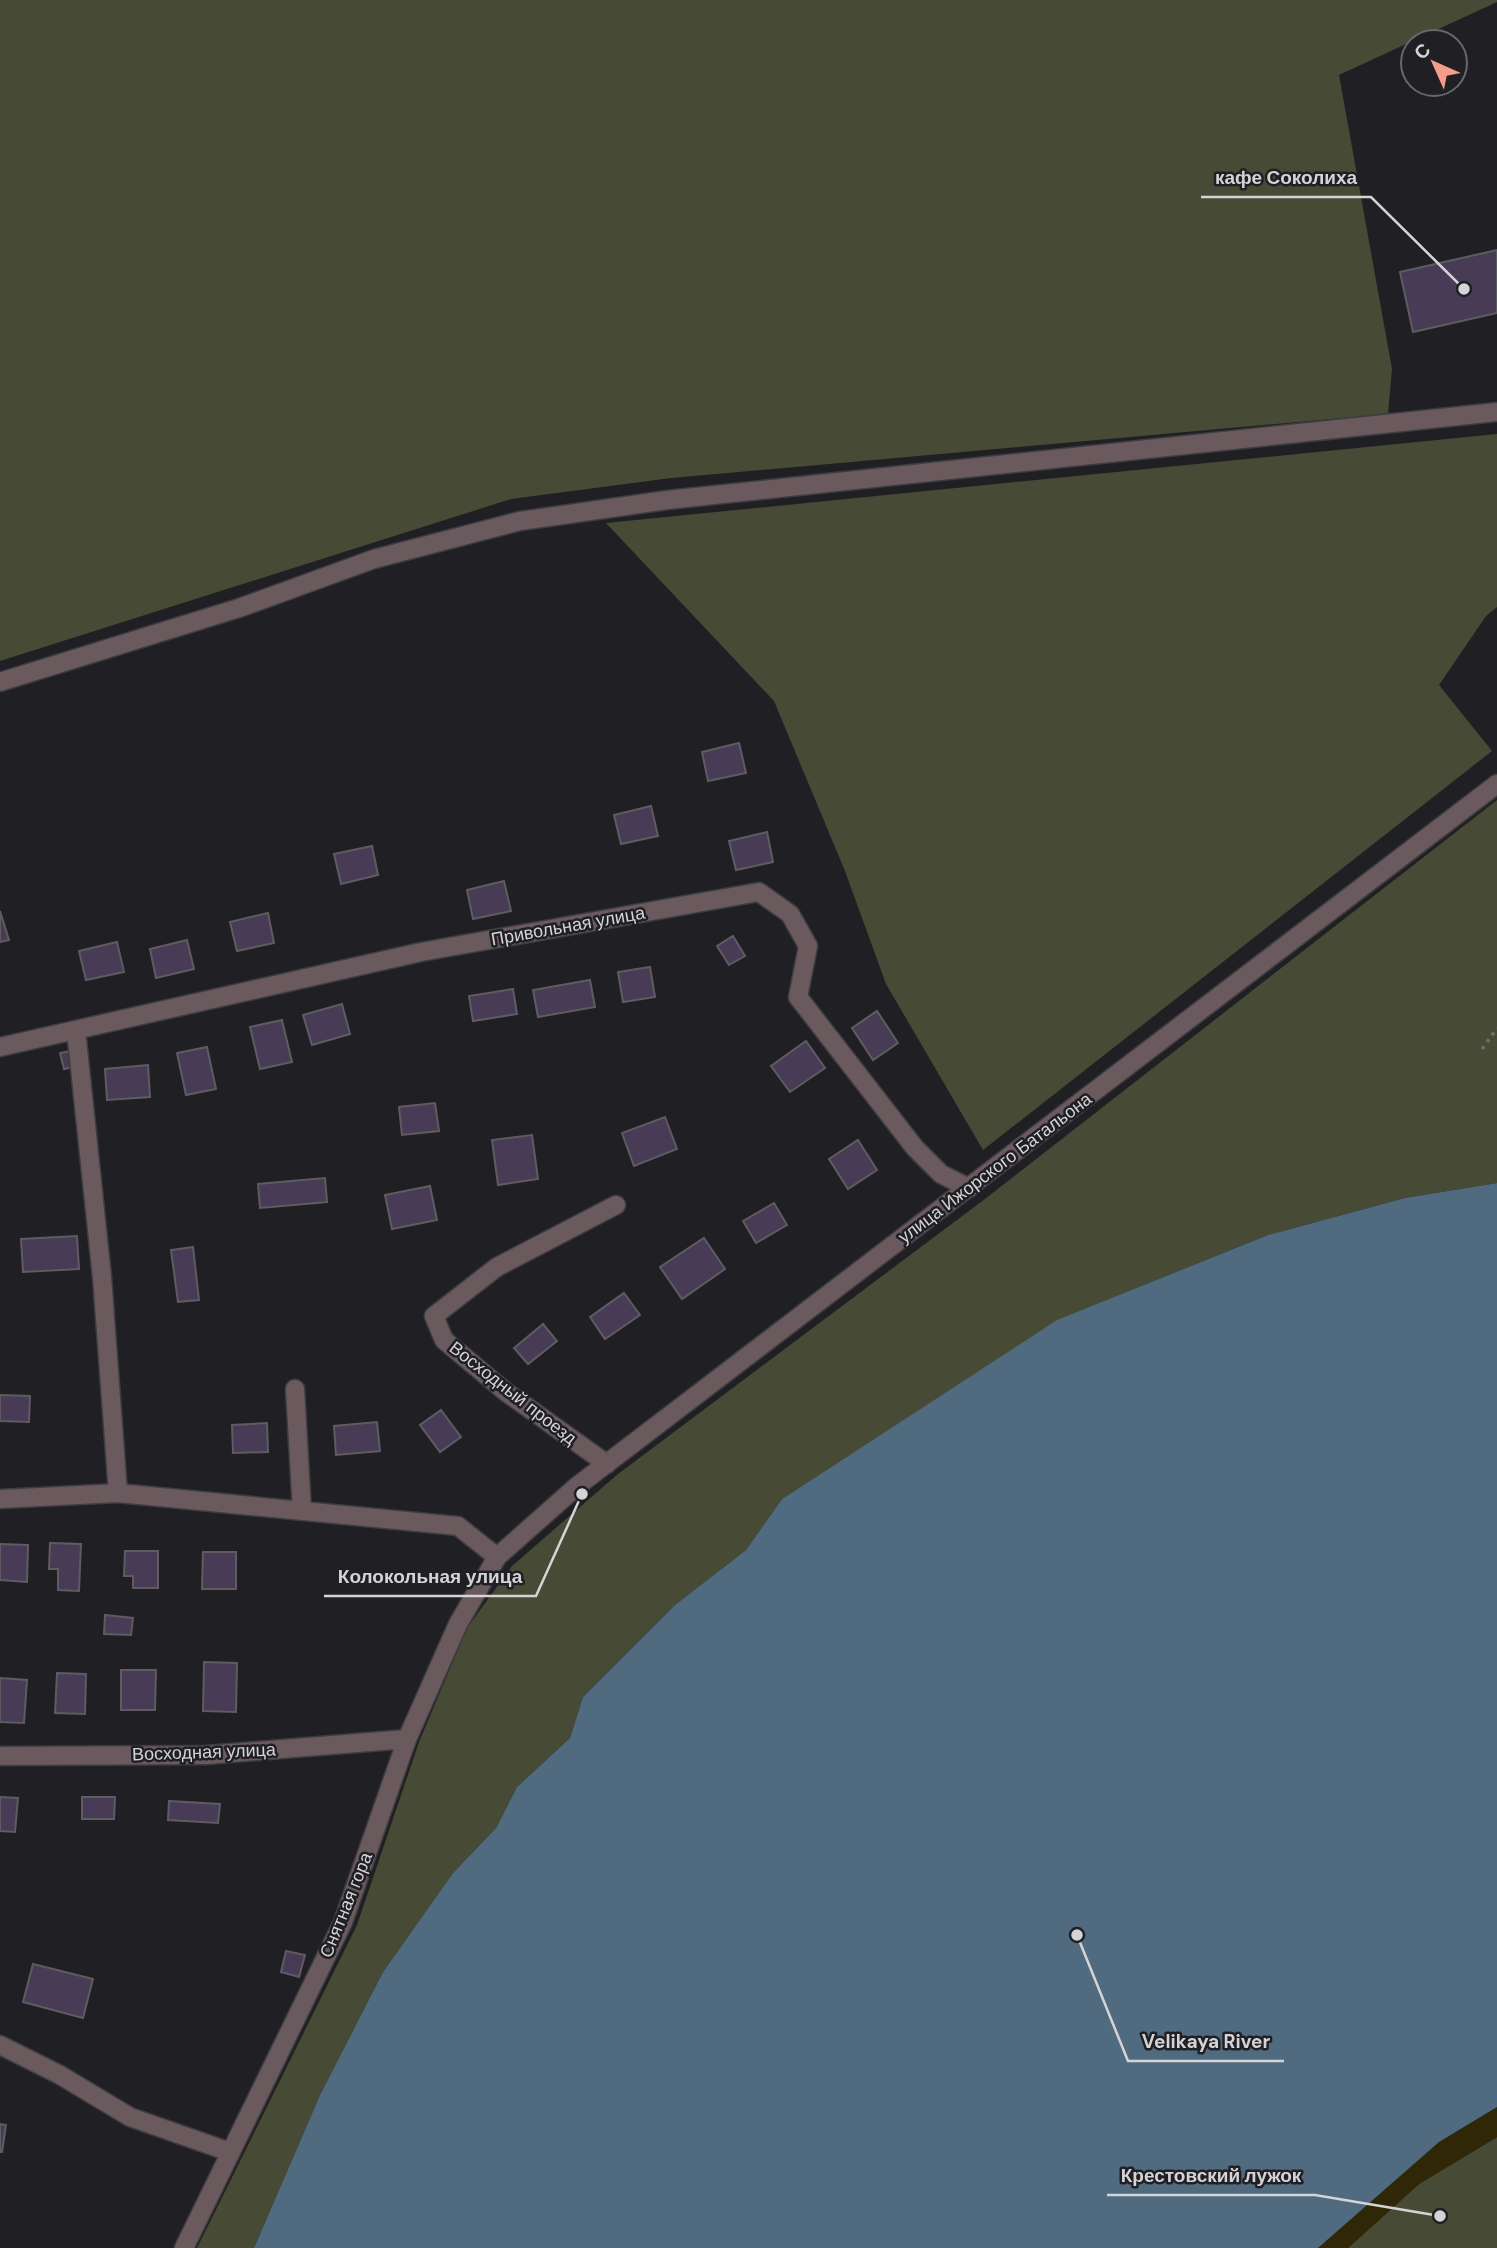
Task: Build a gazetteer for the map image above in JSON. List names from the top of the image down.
{
  "streets": {
    "street": [
      "Привольная улица",
      "улица Ижорского Батальона",
      "Восходный проезд",
      "Восходная улица",
      "Снятная гора"
    ]
  },
  "crossings": [
    ["Привольная улица", "улица Ижорского Батальона"],
    ["улица Ижорского Батальона", "Восходный проезд"],
    ["улица Ижорского Батальона", "Снятная гора"],
    ["Восходная улица", "Снятная гора"]
  ],
  "places": [
    "кафе Соколиха",
    "Колокольная улица",
    "Velikaya River",
    "Крестовский лужок"
  ],
  "north": "top left"
}
